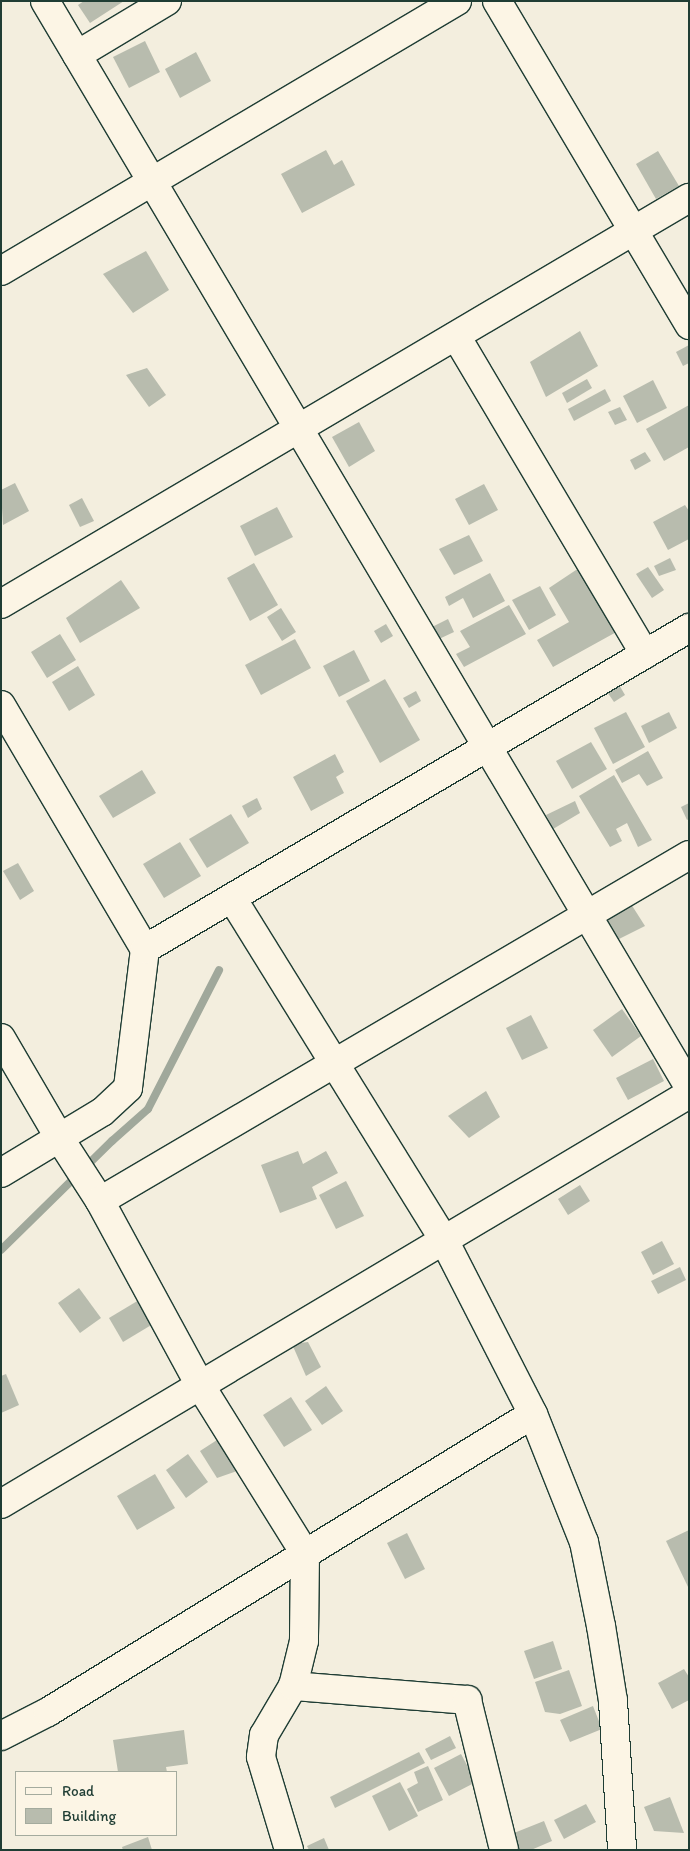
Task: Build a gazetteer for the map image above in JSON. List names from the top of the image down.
{
  "legend": ["Road", "Building"]
}
